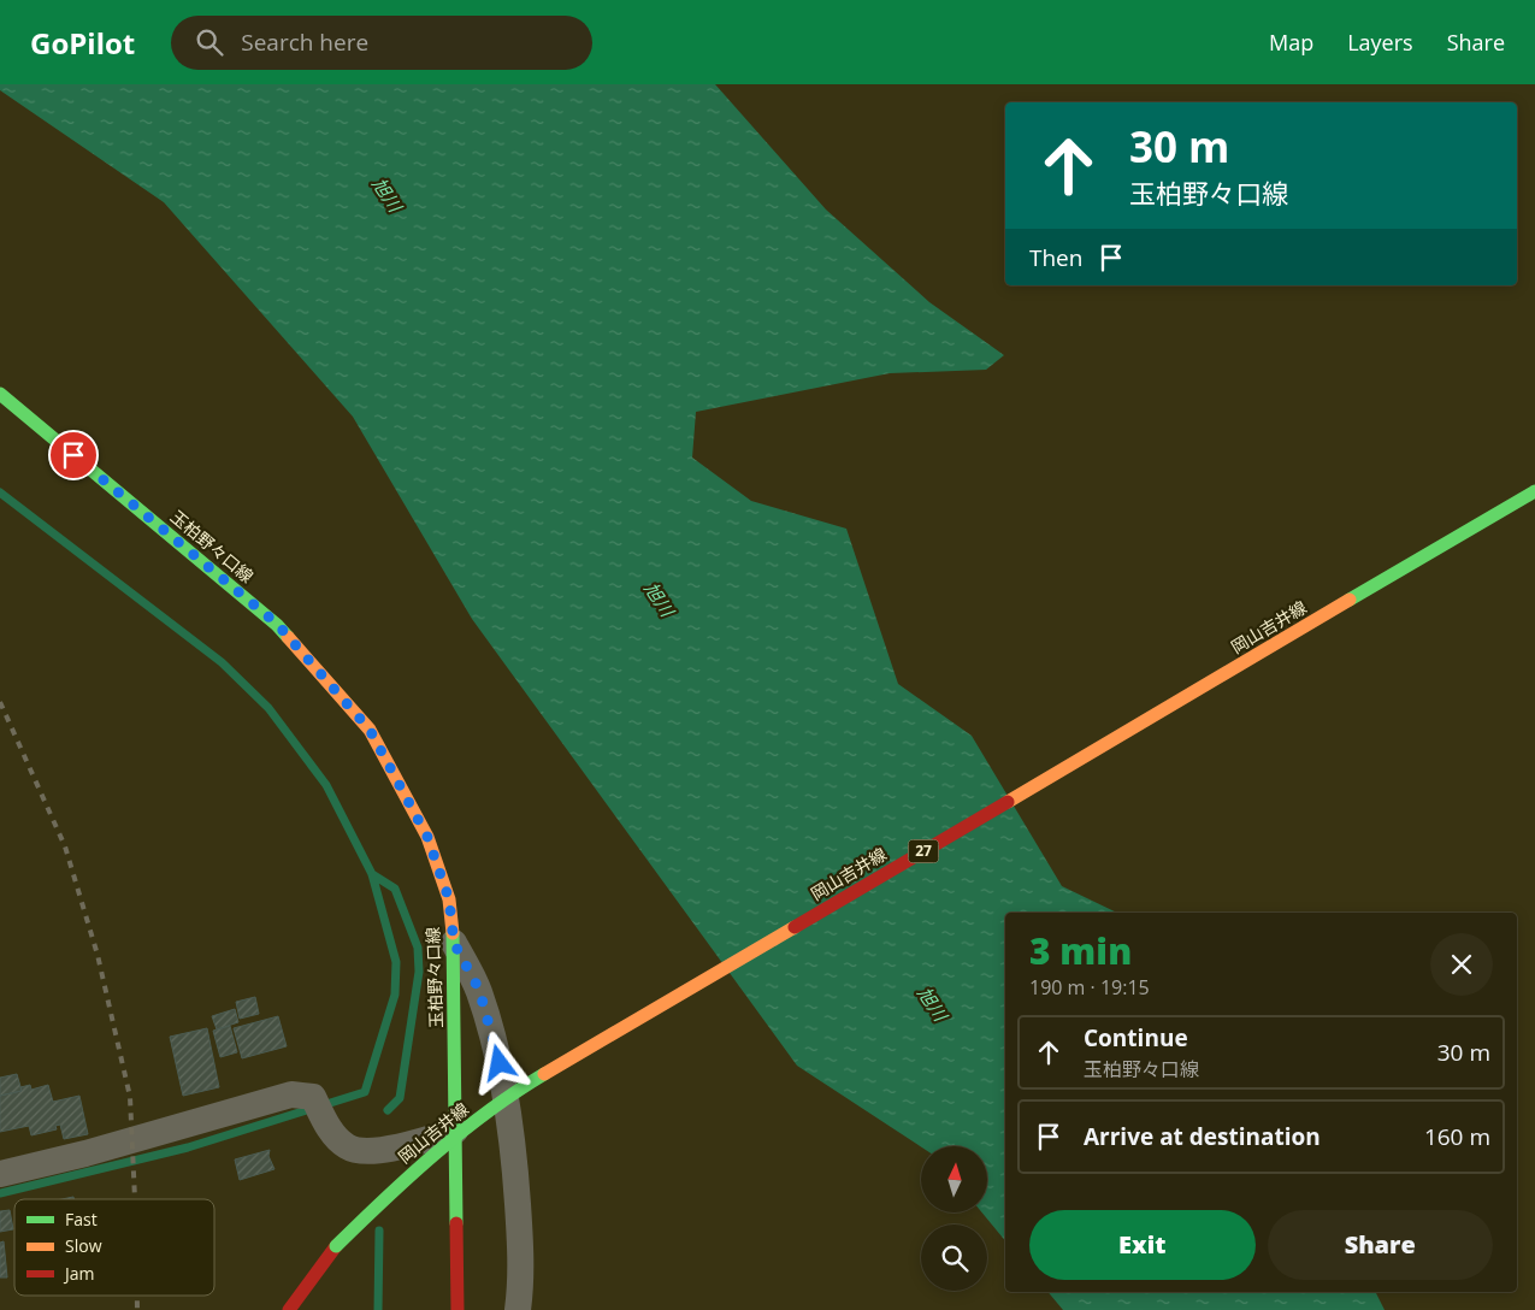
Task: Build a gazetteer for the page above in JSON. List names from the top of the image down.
{
  "streets": {
    "main road": ["玉柏野々口線", "岡山吉井線", "27"]
  },
  "water": ["旭川"],
  "legend": ["Fast", "Slow", "Jam"],
  "north": "top",
  "page": {
    "header": "GoPilot",
    "search": "Search here",
    "nav": ["Map", "Layers", "Share"],
    "turn": ["30 m", "玉柏野々口線"],
    "then": "Then",
    "heading": ["3 min", "190 m · 19:15"],
    "list": [
      {
        "name": "Continue",
        "note": "玉柏野々口線",
        "value": "30 m"
      },
      {
        "name": "Arrive at destination",
        "value": "160 m"
      }
    ],
    "buttons": ["Exit", "Share"]
  }
}
